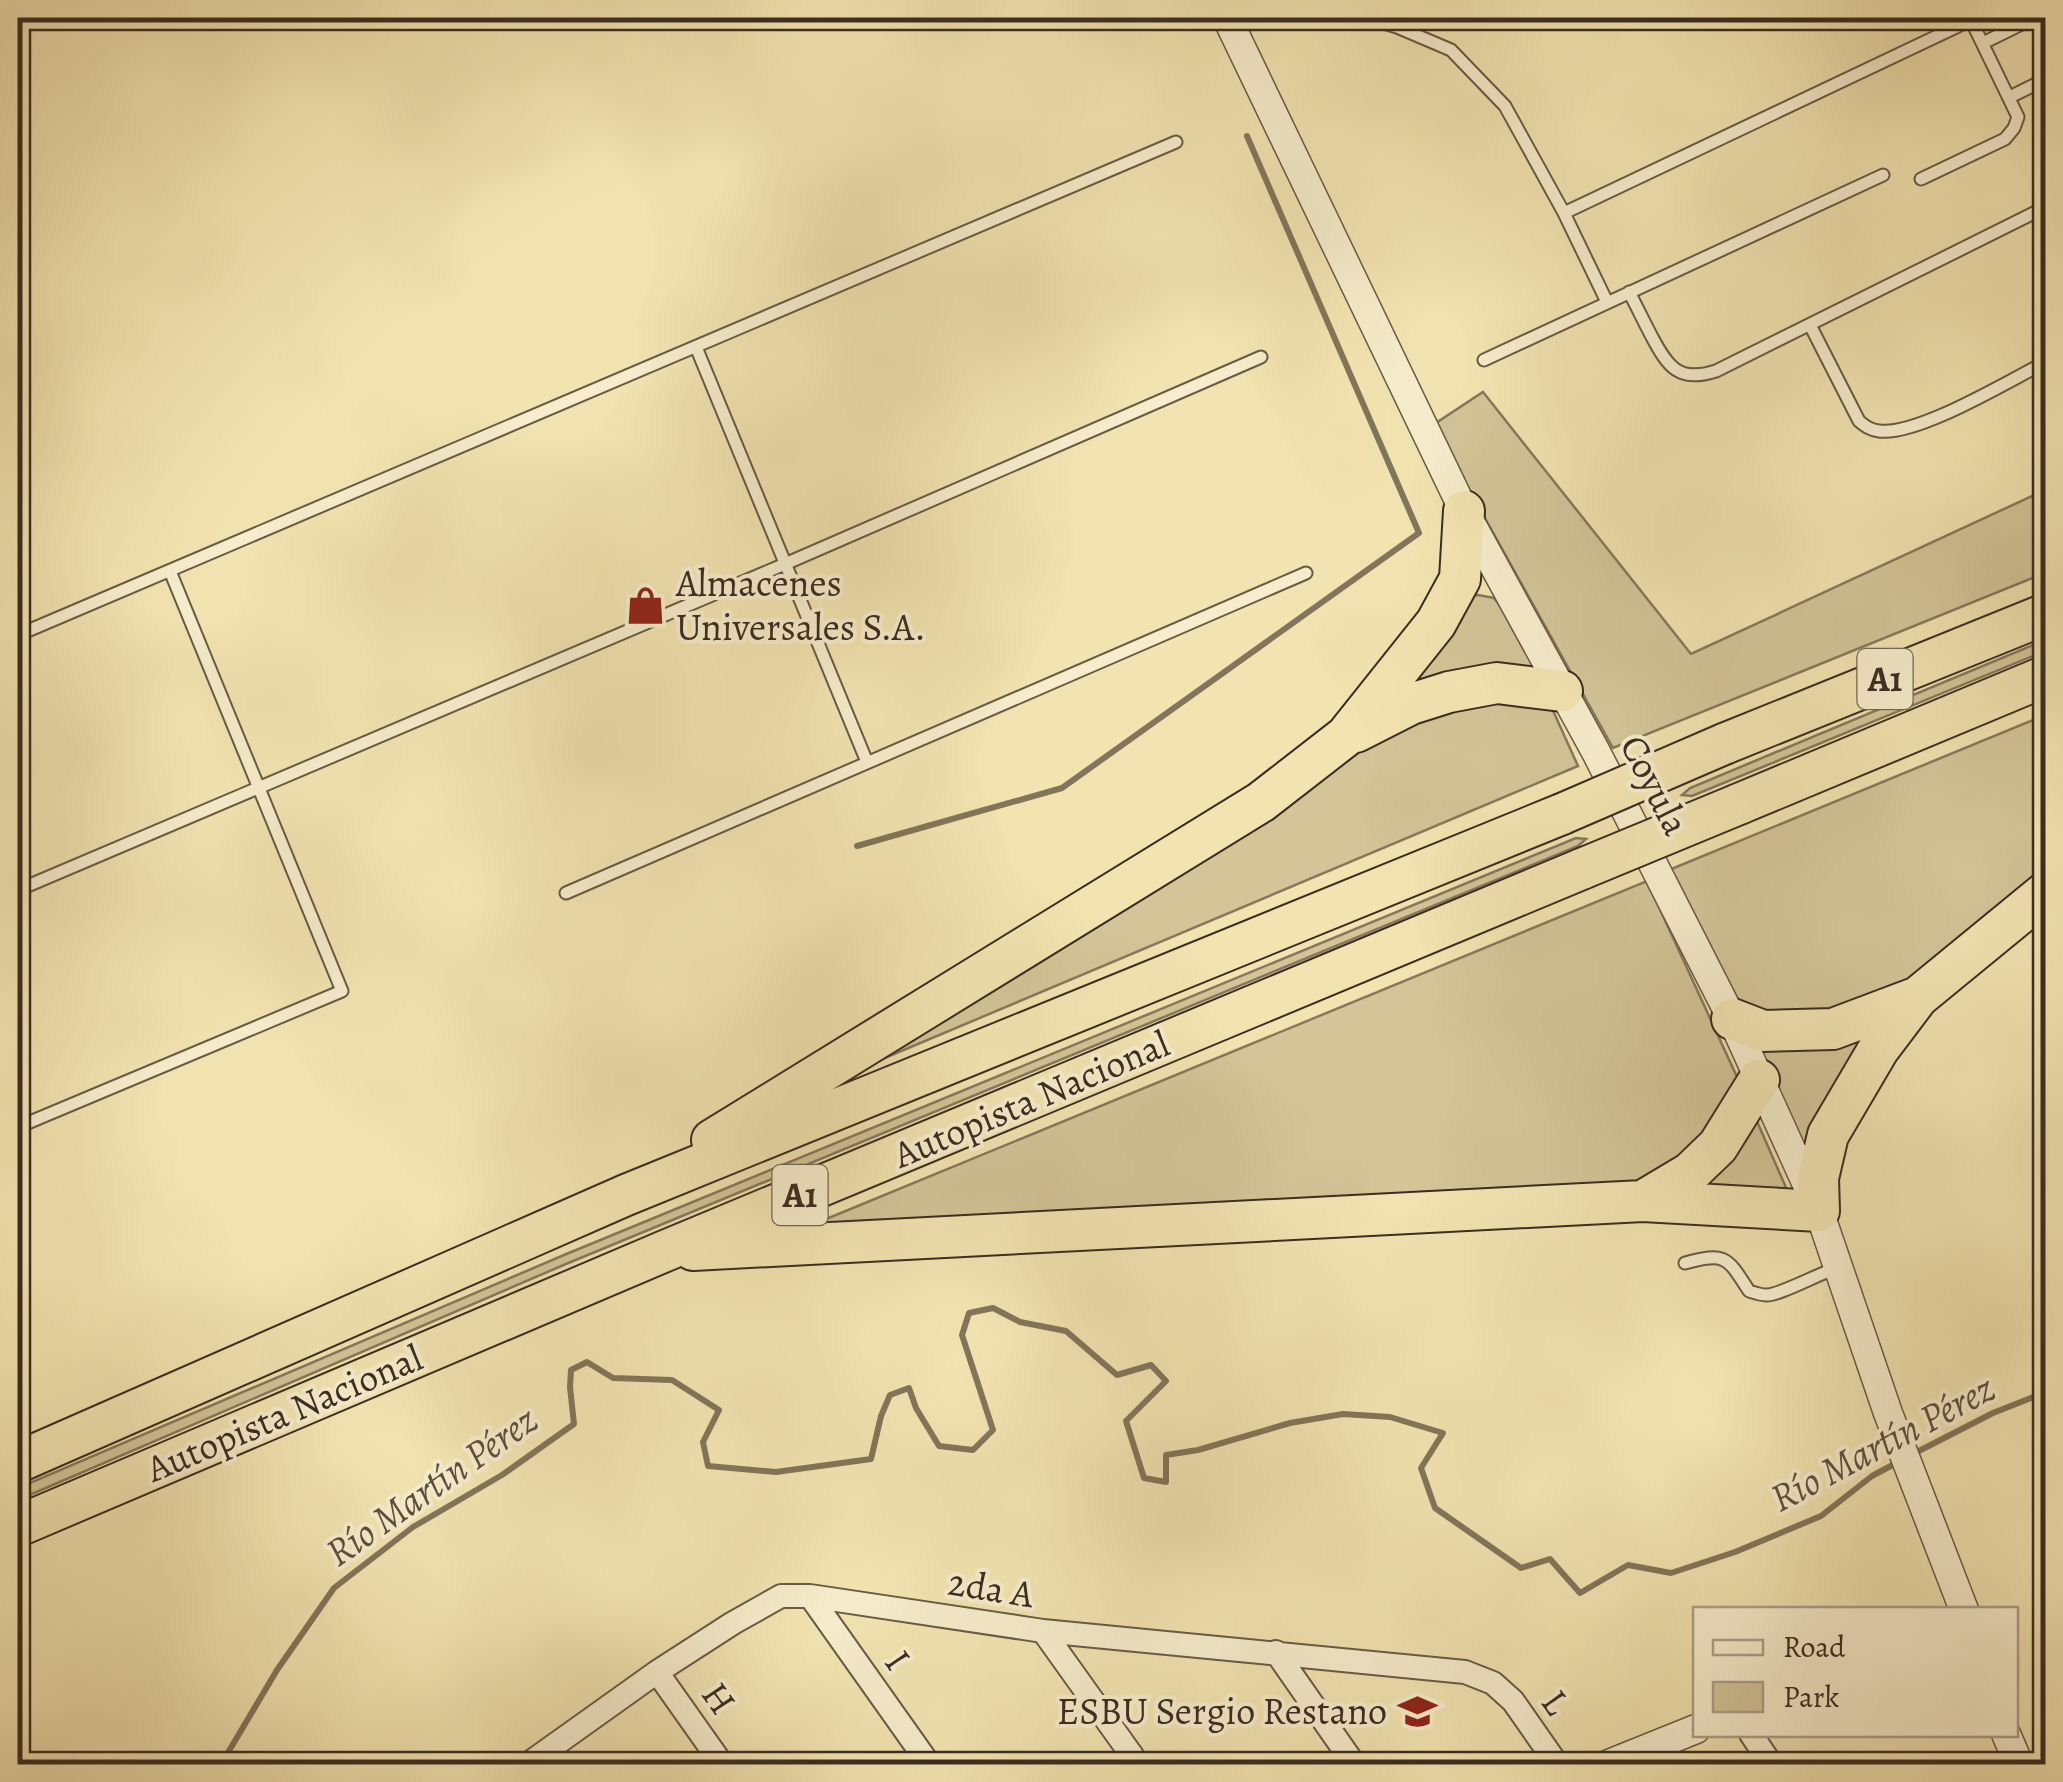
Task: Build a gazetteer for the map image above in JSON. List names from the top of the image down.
{
  "streets": {
    "highway": ["A1", "Autopista Nacional"],
    "street": [
      "Coyula",
      "2da A",
      "I",
      "H",
      "L"
    ]
  },
  "crossings": [
    ["2da A", "I"],
    ["2da A", "H"],
    ["2da A", "L"]
  ],
  "water": ["Río Martín Pérez"],
  "places": {
    "shop": ["Almacenes Universales S.A."],
    "school or university": ["ESBU Sergio Restano"]
  },
  "legend": ["Road", "Park"]
}
